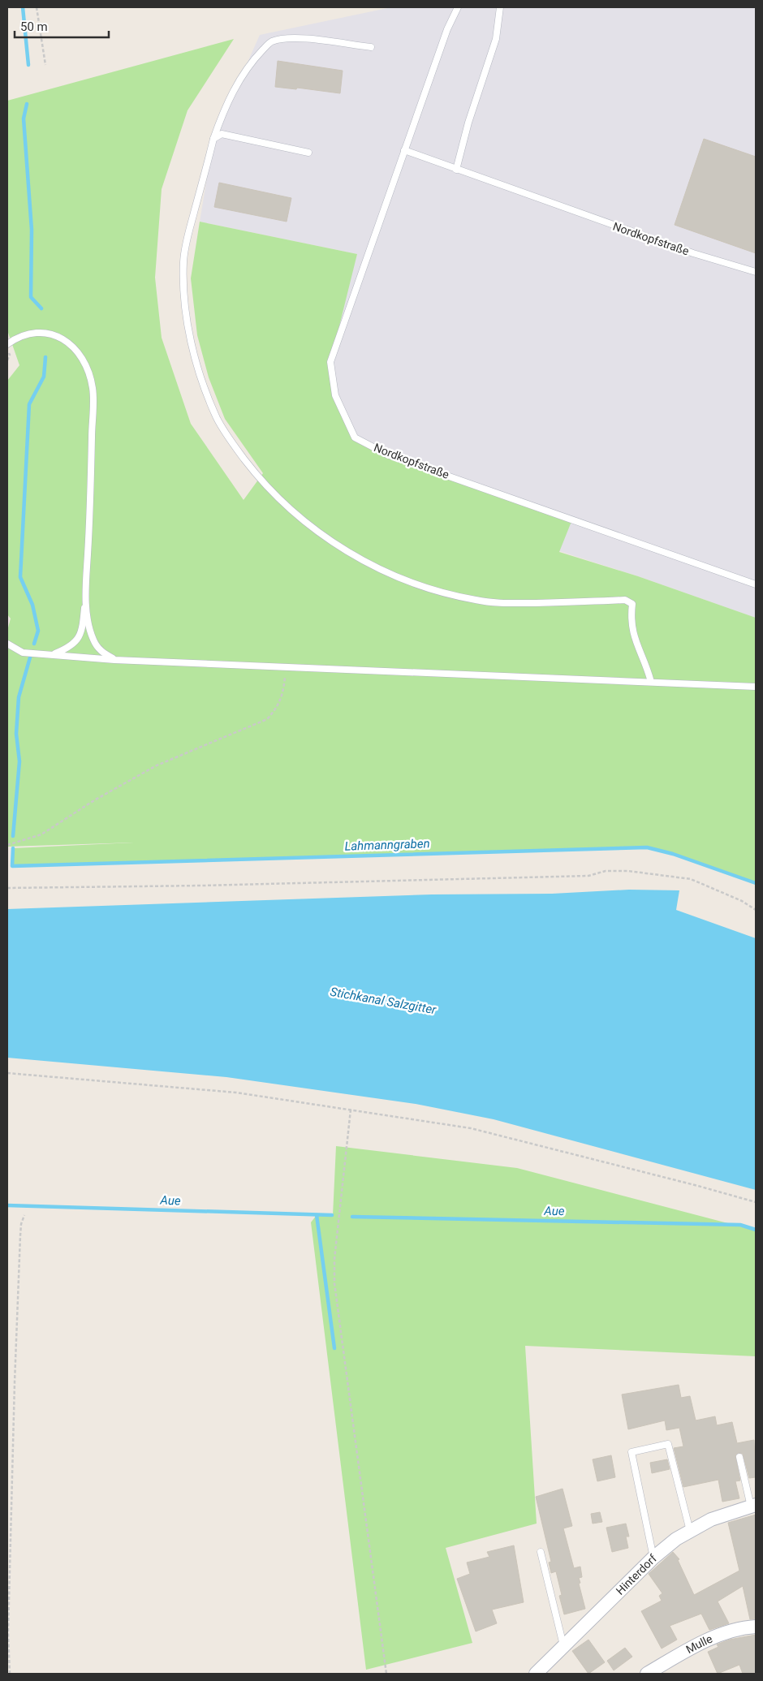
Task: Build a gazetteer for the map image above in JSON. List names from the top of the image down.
{
  "streets": {
    "street": ["Hinterdorf", "Mulle"],
    "lane": ["Nordkopfstraße"]
  },
  "water": ["Lahmanngraben", "Stichkanal Salzgitter", "Aue"],
  "scale_bar": "50 m"
}
